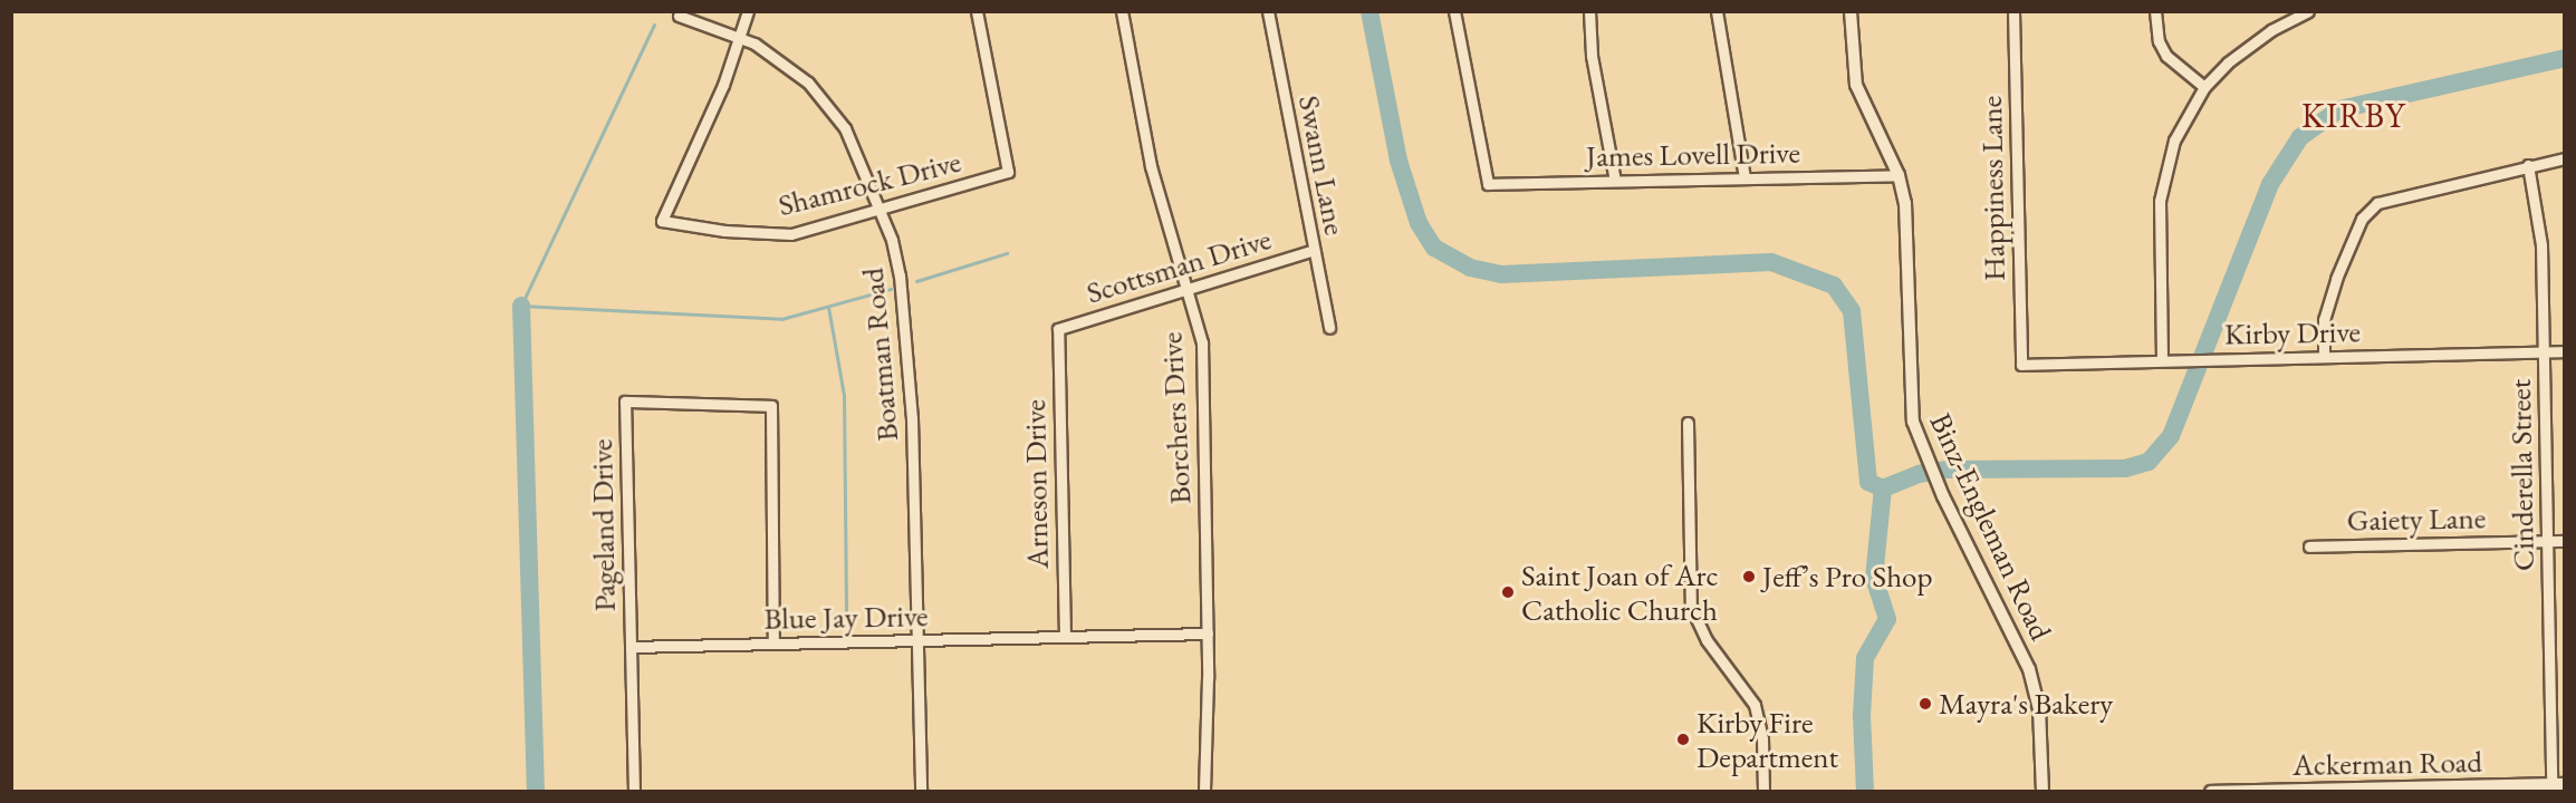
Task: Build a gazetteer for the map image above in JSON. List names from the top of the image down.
{
  "streets": {
    "street": [
      "James Lovell Drive",
      "Swann Lane",
      "Shamrock Drive",
      "Happiness Lane",
      "Scottsman Drive",
      "Kirby Drive",
      "Boatman Road",
      "Borchers Drive",
      "Cinderella Street",
      "Arneson Drive",
      "Gaiety Lane",
      "Pageland Drive",
      "Binz-Engleman Road",
      "Blue Jay Drive",
      "Ackerman Road"
    ]
  },
  "crossings": [
    ["James Lovell Drive", "Binz-Engleman Road"],
    ["Swann Lane", "Scottsman Drive"],
    ["Shamrock Drive", "Boatman Road"],
    ["Happiness Lane", "Kirby Drive"],
    ["Scottsman Drive", "Borchers Drive"],
    ["Scottsman Drive", "Arneson Drive"],
    ["Kirby Drive", "Cinderella Street"],
    ["Boatman Road", "Blue Jay Drive"],
    ["Borchers Drive", "Blue Jay Drive"],
    ["Cinderella Street", "Gaiety Lane"],
    ["Cinderella Street", "Ackerman Road"],
    ["Arneson Drive", "Blue Jay Drive"],
    ["Pageland Drive", "Blue Jay Drive"]
  ],
  "districts": ["KIRBY"],
  "places": [
    "Jeff’s Pro Shop",
    "Saint Joan of Arc Catholic Church",
    "Mayra's Bakery",
    "Kirby Fire Department"
  ]
}
